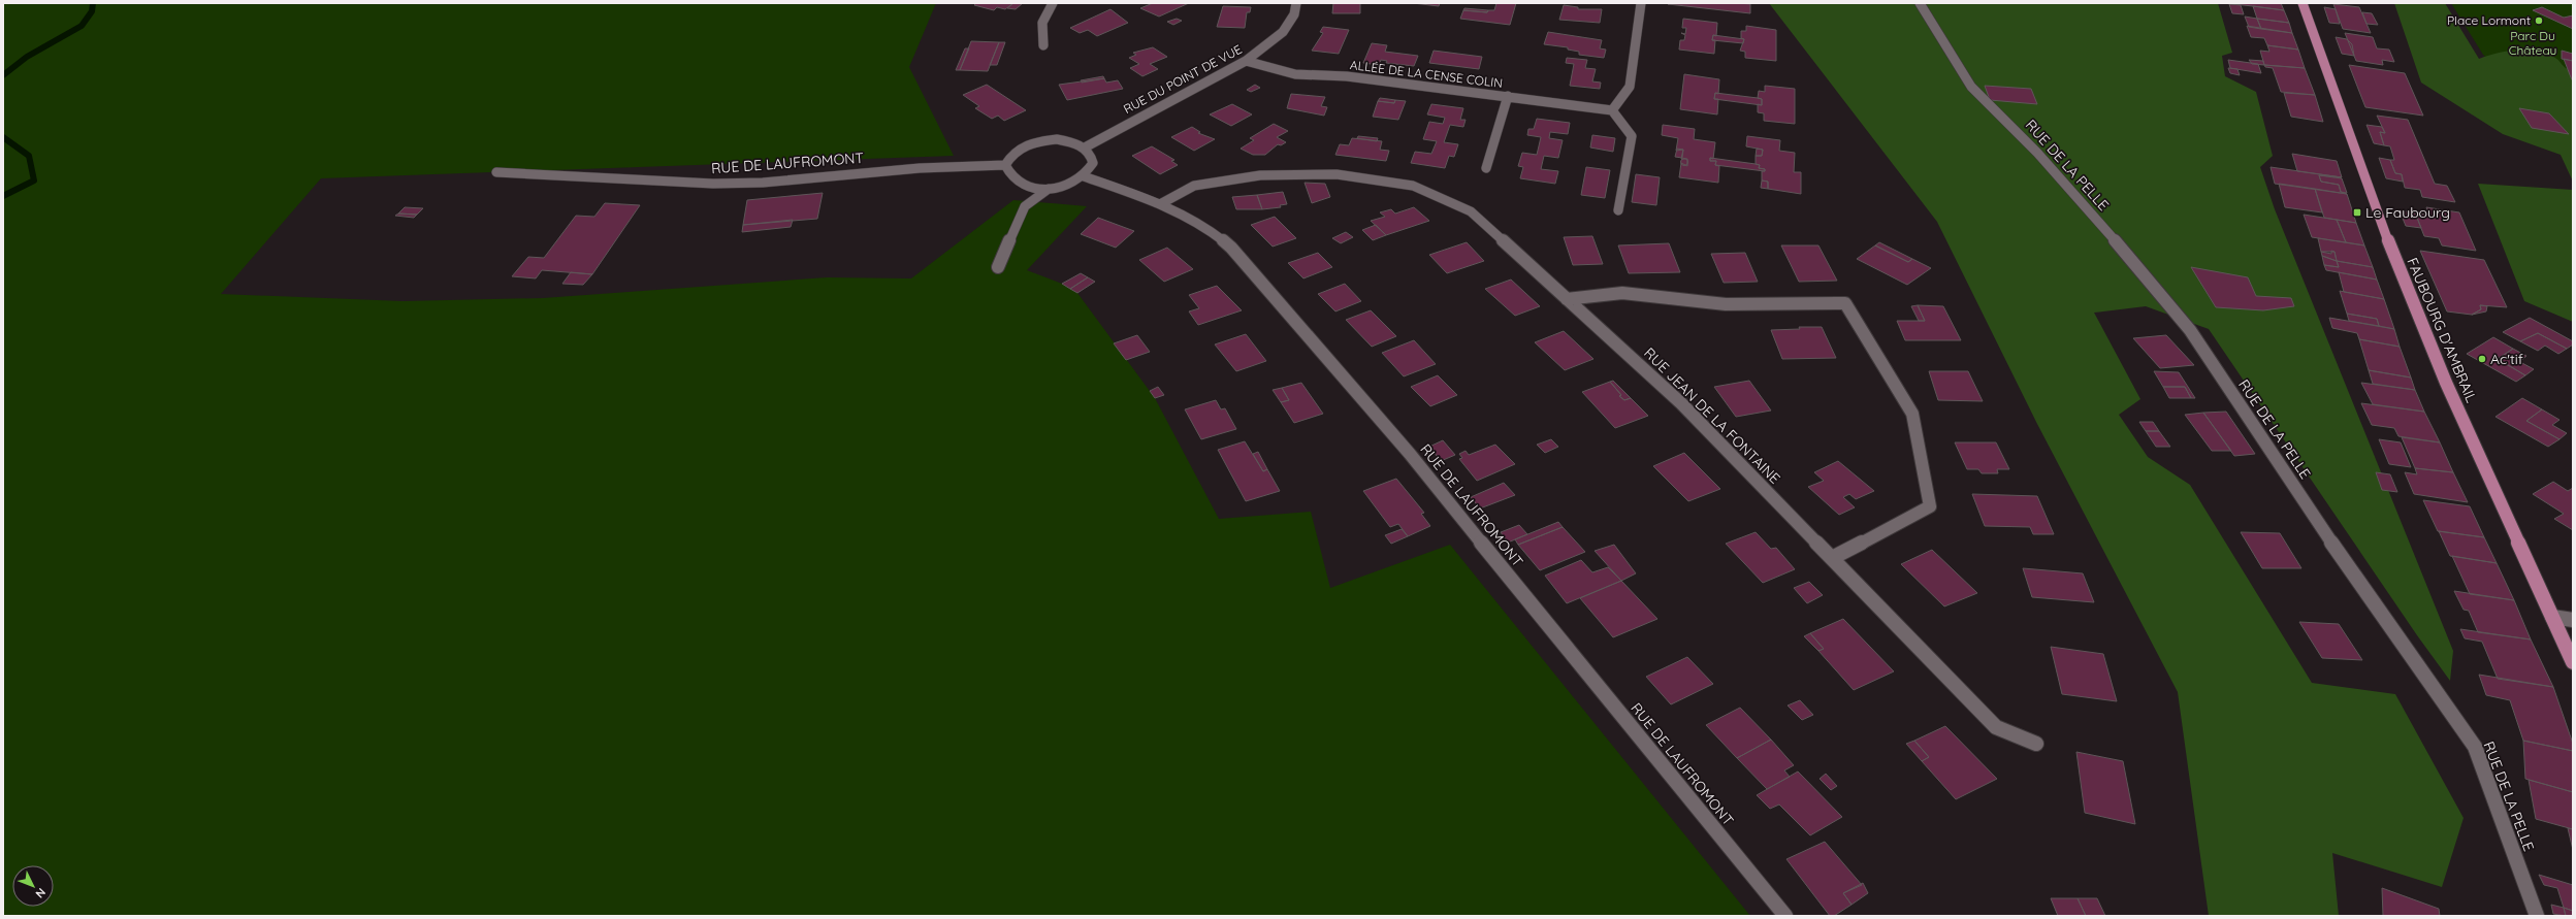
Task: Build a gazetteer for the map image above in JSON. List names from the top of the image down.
{
  "streets": {
    "main road": ["FAUBOURG D'AMBRAIL"],
    "street": [
      "ALLÉE DE LA CENSE COLIN",
      "RUE DU POINT DE VUE",
      "RUE DE LAUFROMONT",
      "RUE DE LA PELLE",
      "RUE JEAN DE LA FONTAINE"
    ]
  },
  "crossings": [
    ["ALLÉE DE LA CENSE COLIN", "RUE DU POINT DE VUE"],
    ["RUE DE LAUFROMONT", "RUE JEAN DE LA FONTAINE"]
  ],
  "parks": ["Parc Du Château"],
  "places": {
    "other": ["Place Lormont", "Ac'tif"],
    "transit": ["Le Faubourg"]
  },
  "north": "bottom right"
}
